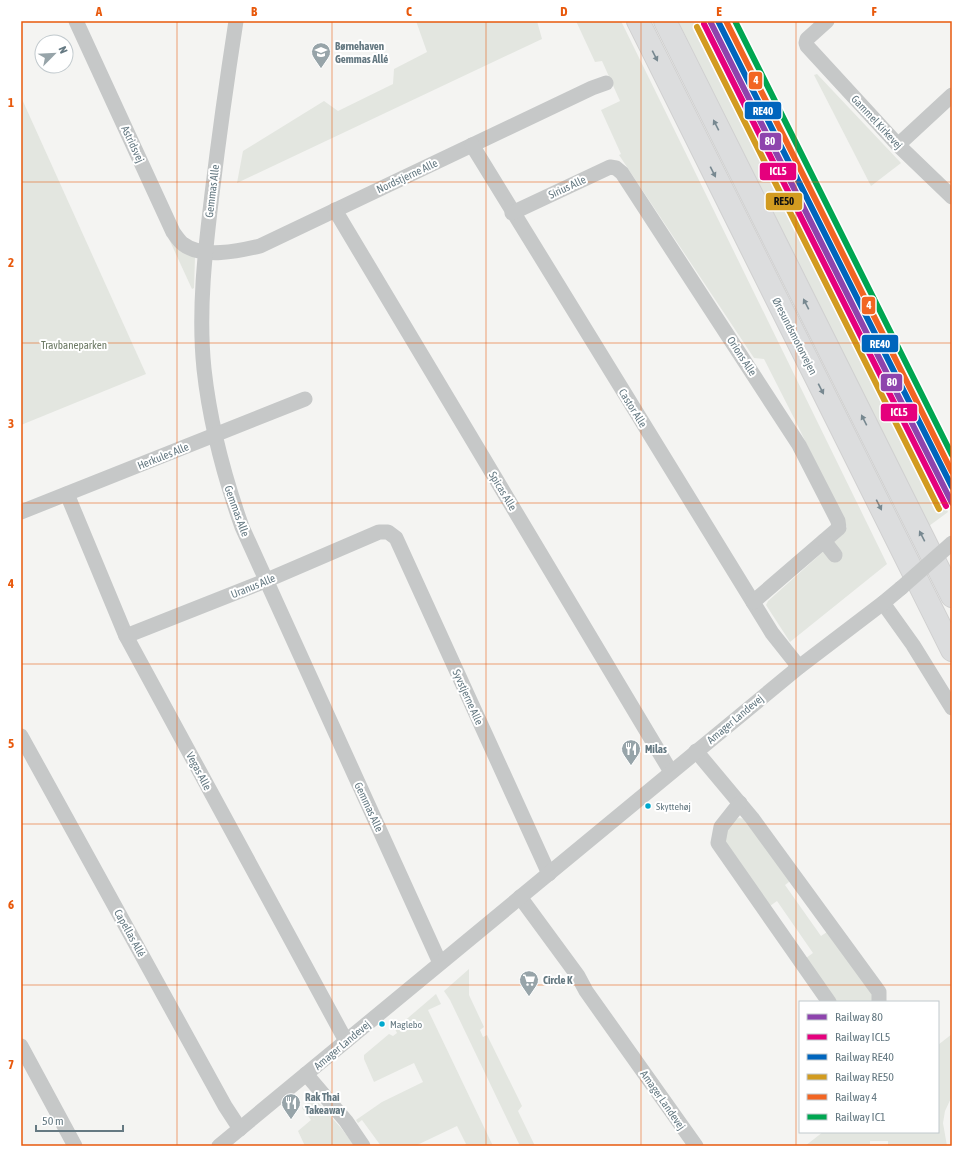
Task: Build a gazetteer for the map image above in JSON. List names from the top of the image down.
{
  "streets": {
    "highway": ["Øresundsmotorvejen"],
    "street": [
      "Gammel Kirkevej",
      "Astridsvej",
      "Nordstjerne Alle",
      "Sirius Alle",
      "Gemmas Alle",
      "Orions Alle",
      "Castor Alle",
      "Herkules Alle",
      "Spicas Alle",
      "Uranus Alle",
      "Syvstjerne Alle",
      "Amager Landevej",
      "Vegas Alle",
      "Capellas Allé"
    ]
  },
  "crossings": [
    ["Astridsvej", "Nordstjerne Alle"],
    ["Astridsvej", "Gemmas Alle"],
    ["Nordstjerne Alle", "Gemmas Alle"],
    ["Nordstjerne Alle", "Castor Alle"],
    ["Nordstjerne Alle", "Spicas Alle"],
    ["Sirius Alle", "Orions Alle"],
    ["Sirius Alle", "Castor Alle"],
    ["Gemmas Alle", "Herkules Alle"],
    ["Gemmas Alle", "Uranus Alle"],
    ["Gemmas Alle", "Amager Landevej"],
    ["Orions Alle", "Castor Alle"],
    ["Castor Alle", "Amager Landevej"],
    ["Herkules Alle", "Vegas Alle"],
    ["Spicas Alle", "Amager Landevej"],
    ["Uranus Alle", "Syvstjerne Alle"],
    ["Uranus Alle", "Vegas Alle"],
    ["Syvstjerne Alle", "Amager Landevej"],
    ["Amager Landevej", "Vegas Alle"],
    ["Amager Landevej", "Capellas Allé"]
  ],
  "parks": ["Travbaneparken"],
  "places": {
    "school or university": ["Børnehaven Gemmas Allé"],
    "restaurant": ["Milas", "Rak Thai Takeaway"],
    "other": ["Skyttehøj", "Maglebo"],
    "supermarket": ["Circle K"]
  },
  "lines": [
    "rail line 80",
    "rail line RE40",
    "rail line 4",
    "rail line IC1",
    "rail line ICL5",
    "rail line RE50"
  ],
  "legend": [
    "Railway 80",
    "Railway ICL5",
    "Railway RE40",
    "Railway RE50",
    "Railway 4",
    "Railway IC1"
  ],
  "scale_bar": "50 m",
  "north": "top right",
  "grid": {
    "columns": [
      "A",
      "B",
      "C",
      "D",
      "E",
      "F"
    ],
    "rows": [
      "1",
      "2",
      "3",
      "4",
      "5",
      "6",
      "7"
    ]
  }
}
